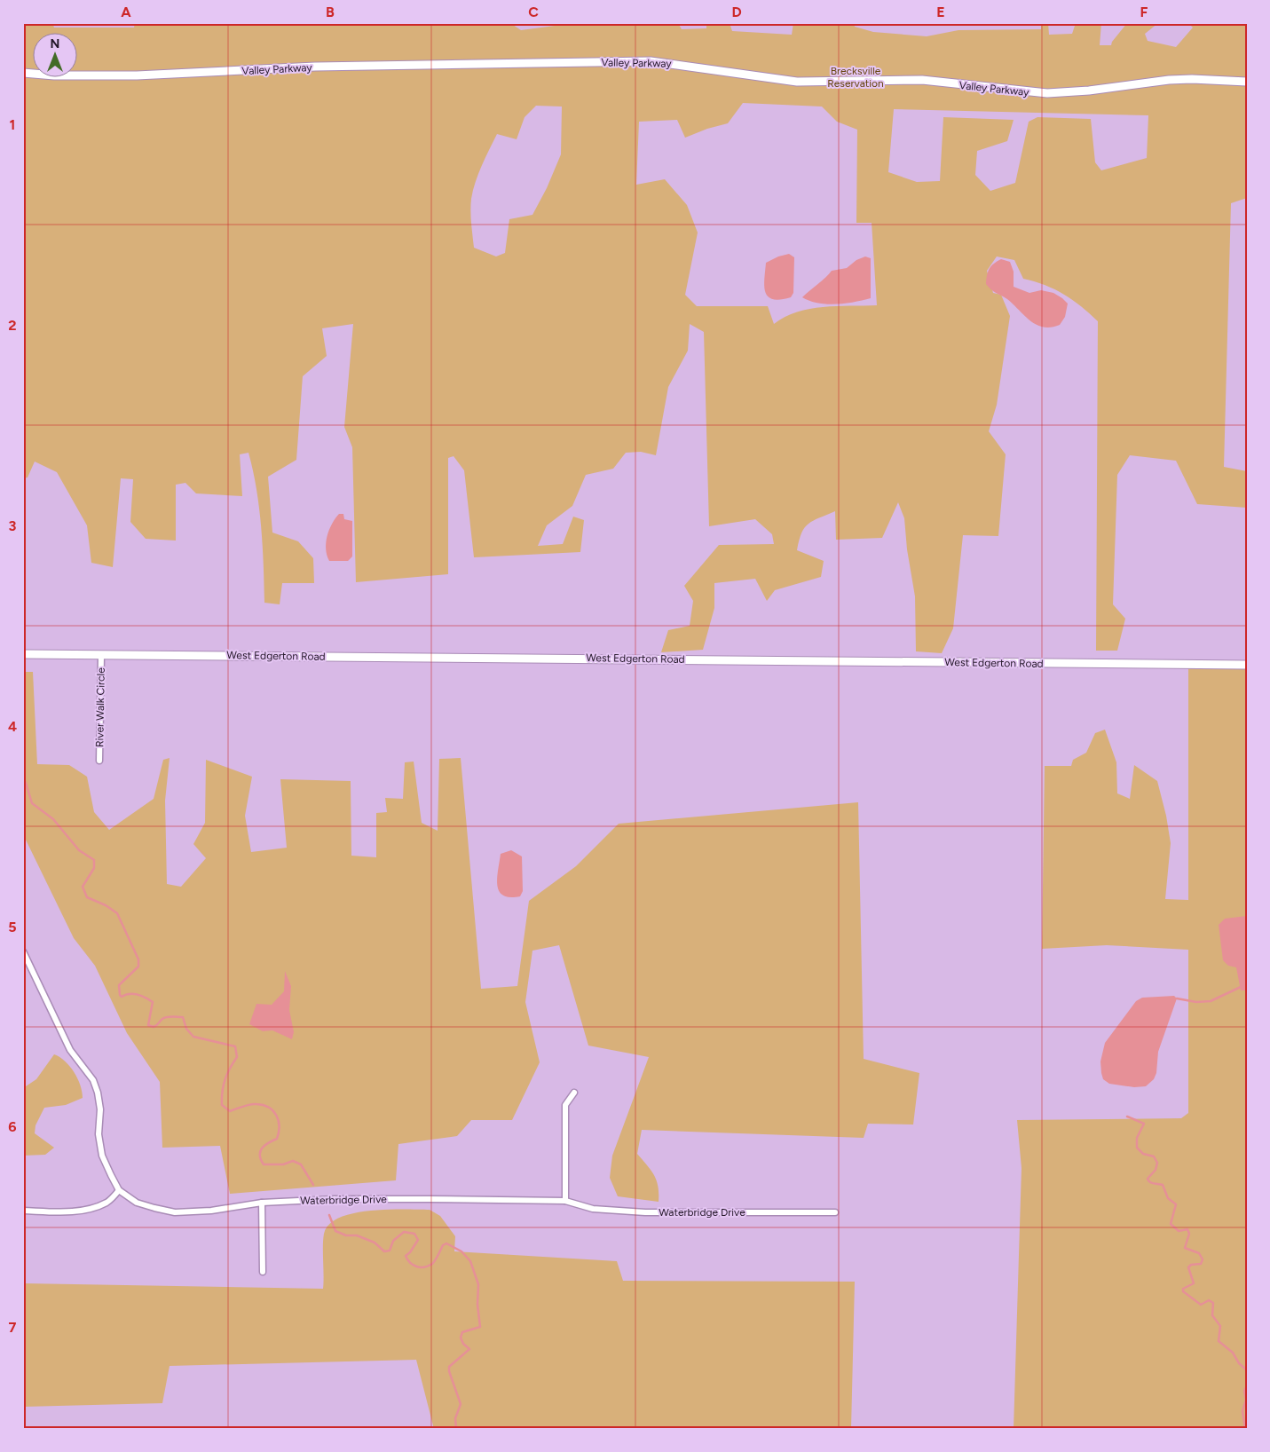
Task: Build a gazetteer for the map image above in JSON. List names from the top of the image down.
{
  "streets": {
    "street": [
      "Valley Parkway",
      "West Edgerton Road",
      "River Walk Circle",
      "Waterbridge Drive"
    ]
  },
  "crossings": [
    ["West Edgerton Road", "River Walk Circle"]
  ],
  "parks": ["Brecksville Reservation"],
  "north": "top",
  "grid": {
    "columns": [
      "A",
      "B",
      "C",
      "D",
      "E",
      "F"
    ],
    "rows": [
      "1",
      "2",
      "3",
      "4",
      "5",
      "6",
      "7"
    ]
  }
}
